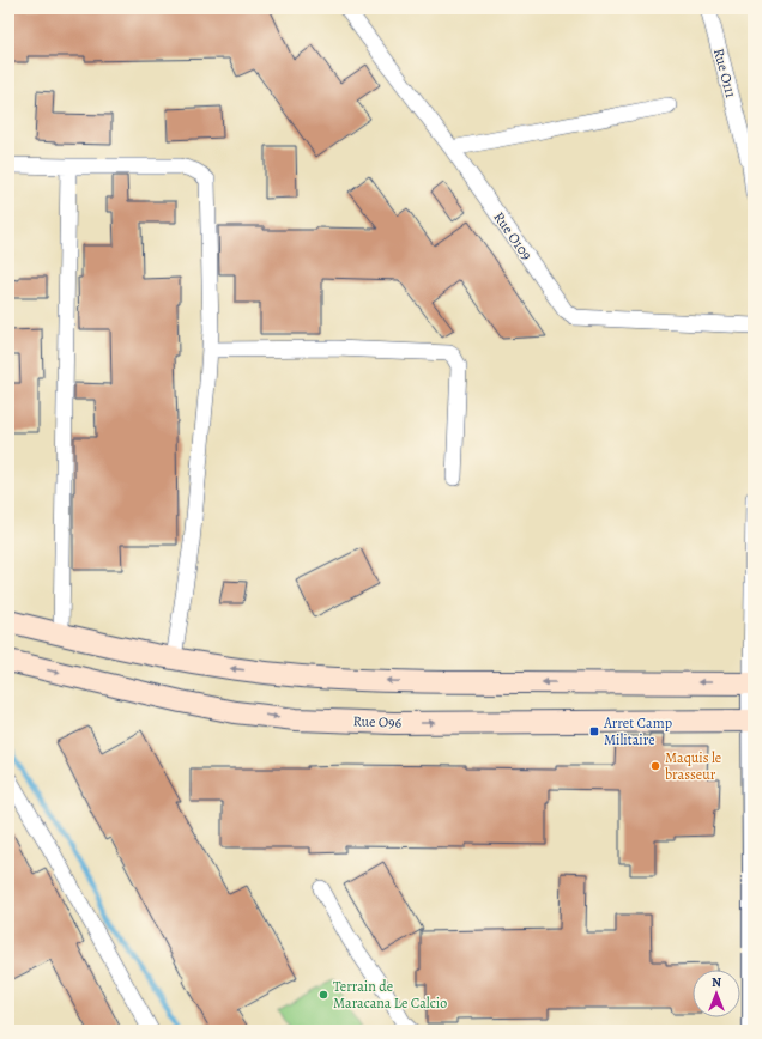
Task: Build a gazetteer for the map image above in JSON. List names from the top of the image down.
{
  "streets": {
    "main road": ["Rue O96"],
    "street": ["Rue O111", "Rue O109"]
  },
  "places": {
    "transit": ["Arret Camp Militaire"],
    "other": ["Maquis le brasseur", "Terrain de Maracana Le Calcio"]
  },
  "north": "top"
}
